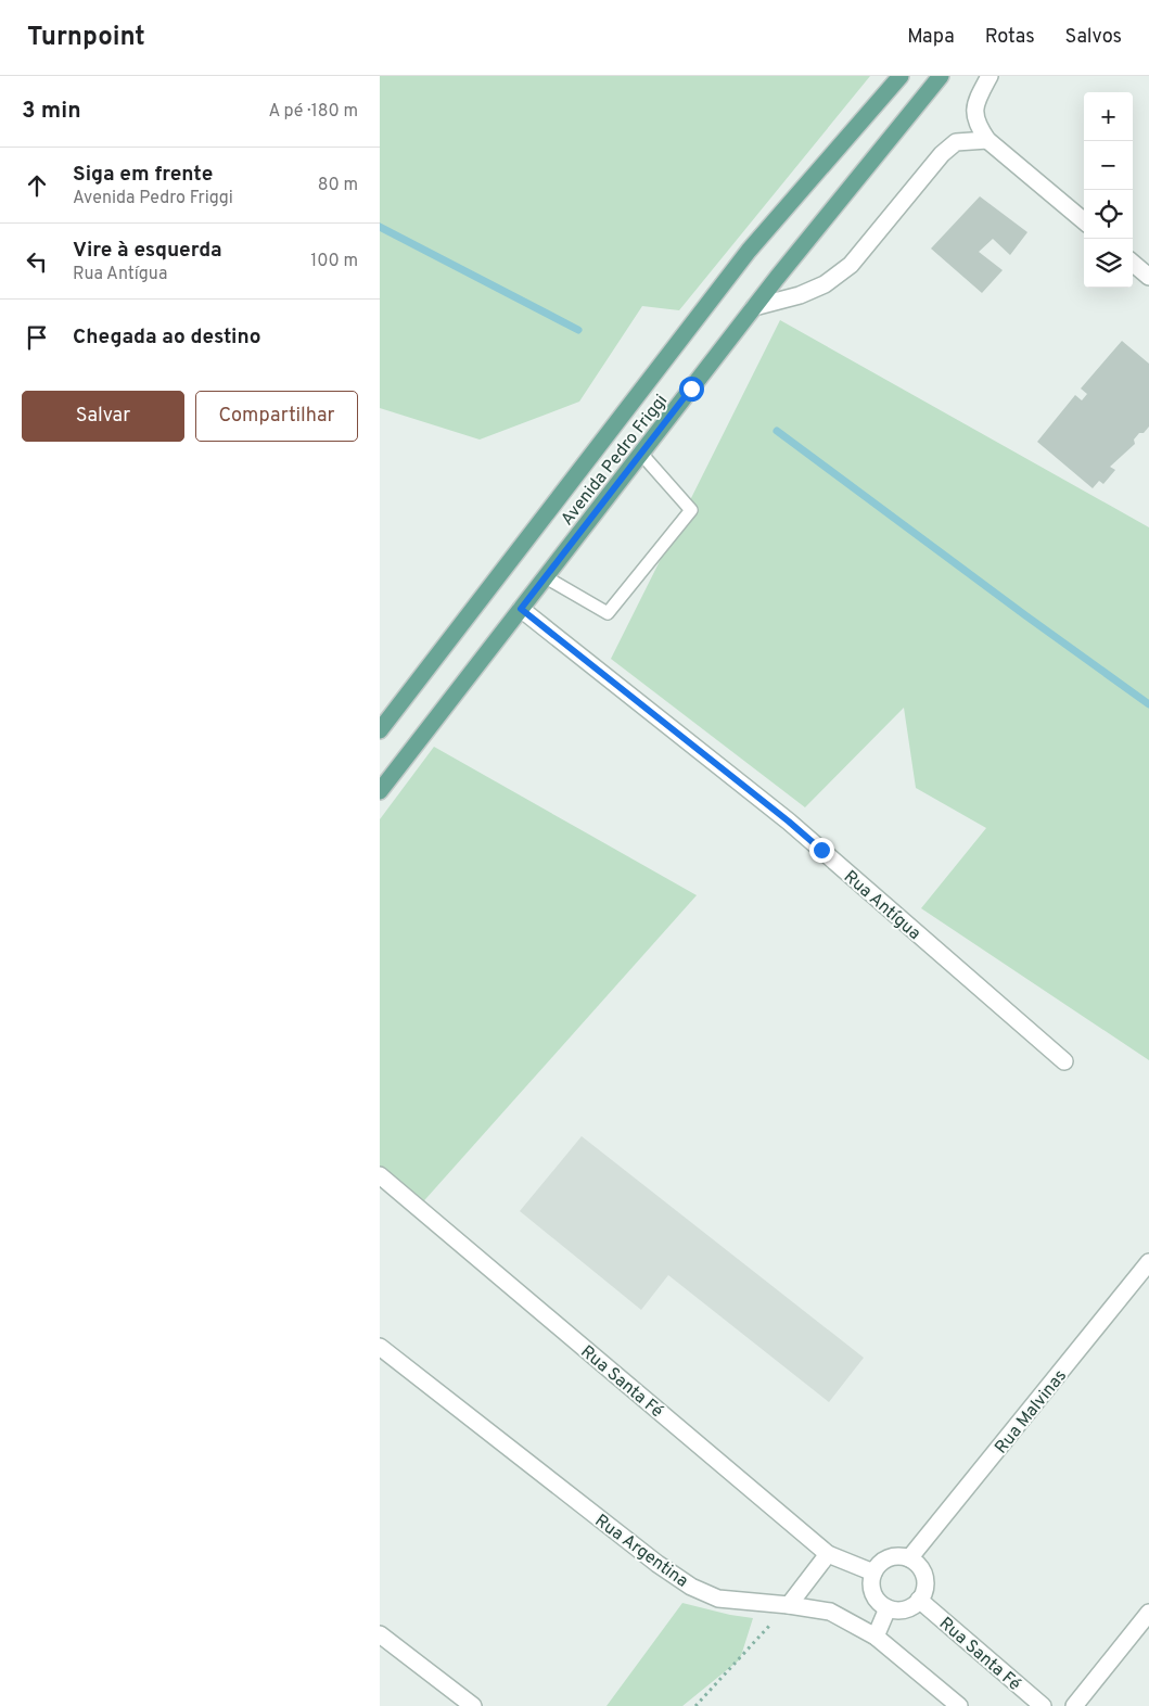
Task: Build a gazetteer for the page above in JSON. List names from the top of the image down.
{
  "streets": {
    "main road": ["Avenida Pedro Friggi"],
    "street": [
      "Rua Antígua",
      "Rua Santa Fé",
      "Rua Malvinas",
      "Rua Argentina"
    ]
  },
  "crossings": [
    ["Avenida Pedro Friggi", "Rua Antígua"],
    ["Rua Santa Fé", "Rua Malvinas"]
  ],
  "page": {
    "header": "Turnpoint",
    "nav": ["Mapa", "Rotas", "Salvos"],
    "heading": ["3 min", "A pé · 180 m"],
    "map_buttons": ["+", "−"],
    "list": [
      ["Siga em frente", "Avenida Pedro Friggi", "80 m"],
      ["Vire à esquerda", "Rua Antígua", "100 m"],
      "Chegada ao destino"
    ],
    "buttons": ["Salvar", "Compartilhar"]
  }
}
